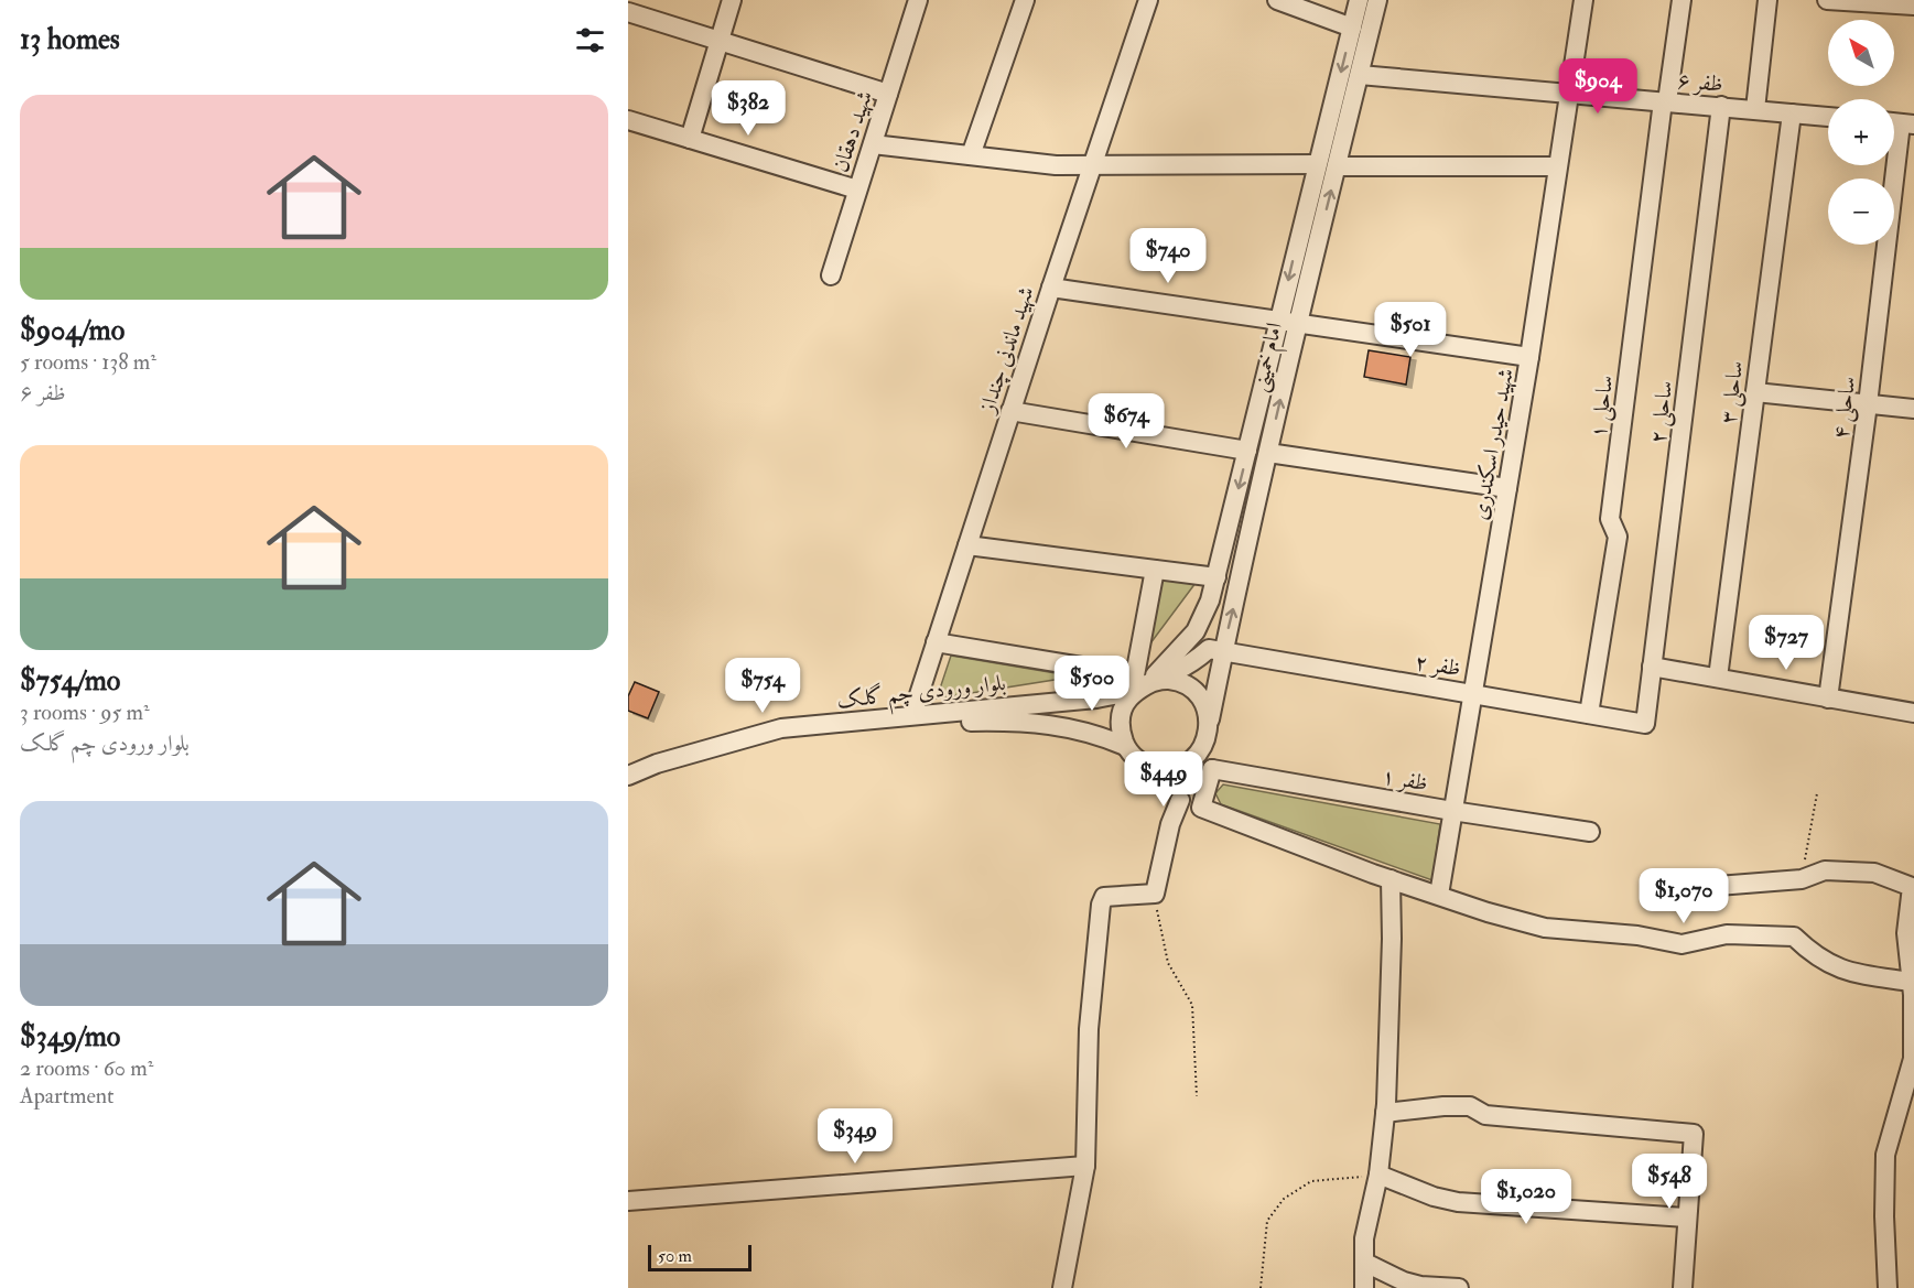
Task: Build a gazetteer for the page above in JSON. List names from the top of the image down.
{
  "streets": {
    "street": [
      "ظفر ۶",
      "شهید دهقان",
      "شهید ماندنی چنداز",
      "امام خمینی",
      "ساحلی ۳",
      "ساحلی ۱",
      "ساحلی ۴",
      "ساحلی ۲",
      "شهید حیدر اسکندری",
      "ظفر ۲",
      "بلوار ورودی چم گلک",
      "ظفر ۱"
    ]
  },
  "crossings": [
    ["ظفر ۶", "امام خمینی"],
    ["ظفر ۶", "ساحلی ۳"],
    ["ظفر ۶", "ساحلی ۱"],
    ["ظفر ۶", "ساحلی ۲"],
    ["ظفر ۶", "شهید حیدر اسکندری"],
    ["شهید ماندنی چنداز", "بلوار ورودی چم گلک"],
    ["امام خمینی", "ظفر ۲"],
    ["امام خمینی", "بلوار ورودی چم گلک"],
    ["ساحلی ۱", "ظفر ۲"],
    ["ساحلی ۲", "ظفر ۲"],
    ["شهید حیدر اسکندری", "ظفر ۲"],
    ["شهید حیدر اسکندری", "ظفر ۱"]
  ],
  "scale_bar": "50 m",
  "north": "top left",
  "page": {
    "heading": "13 homes",
    "map_buttons": ["+", "−"],
    "price": [
      "$904",
      "$382",
      "$740",
      "$501",
      "$674",
      "$727",
      "$500",
      "$754",
      "$449",
      "$1,070",
      "$349",
      "$548",
      "$1,020"
    ],
    "list": [
      {
        "name": "$904/mo",
        "note": "5 rooms · 138 m² · ظفر ۶"
      },
      {
        "name": "$754/mo",
        "note": "3 rooms · 95 m² · بلوار ورودی چم گلک"
      },
      {
        "name": "$349/mo",
        "note": "2 rooms · 60 m² · Apartment"
      }
    ],
    "scale": "50 m"
  }
}
